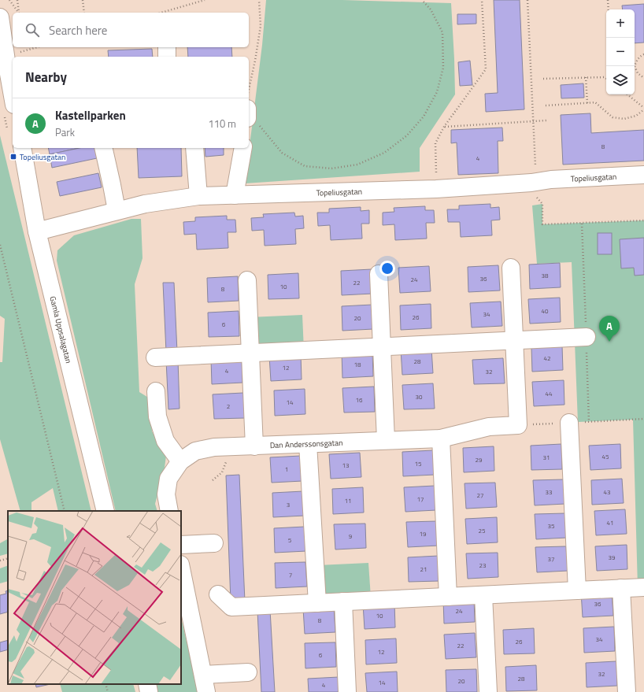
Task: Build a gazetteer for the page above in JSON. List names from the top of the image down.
{
  "streets": {
    "street": ["Topeliusgatan", "Gamla Uppsalagatan", "Dan Anderssonsgatan"]
  },
  "crossings": [
    ["Topeliusgatan", "Gamla Uppsalagatan"]
  ],
  "places": {
    "transit": ["Topeliusgatan"]
  },
  "house_numbers": [
    "8",
    "4",
    "38",
    "36",
    "24",
    "22",
    "10",
    "8",
    "40",
    "34",
    "26",
    "20",
    "6",
    "42",
    "28",
    "18",
    "12",
    "4",
    "32",
    "44",
    "30",
    "16",
    "14",
    "2",
    "45",
    "31",
    "29",
    "15",
    "13",
    "1",
    "33",
    "43",
    "27",
    "17",
    "11",
    "3",
    "41",
    "35",
    "25",
    "19",
    "9",
    "5",
    "39",
    "37",
    "23",
    "21",
    "7",
    "36",
    "24",
    "10",
    "8",
    "34",
    "26",
    "22",
    "12",
    "6",
    "32",
    "28",
    "20",
    "14",
    "4"
  ],
  "page": {
    "map_buttons": ["+", "−"],
    "search": "Search here",
    "heading": "Nearby",
    "list": [
      {
        "mark": "A",
        "name": "Kastellparken",
        "note": "Park",
        "value": "110 m"
      }
    ],
    "pins": "A"
  }
}
